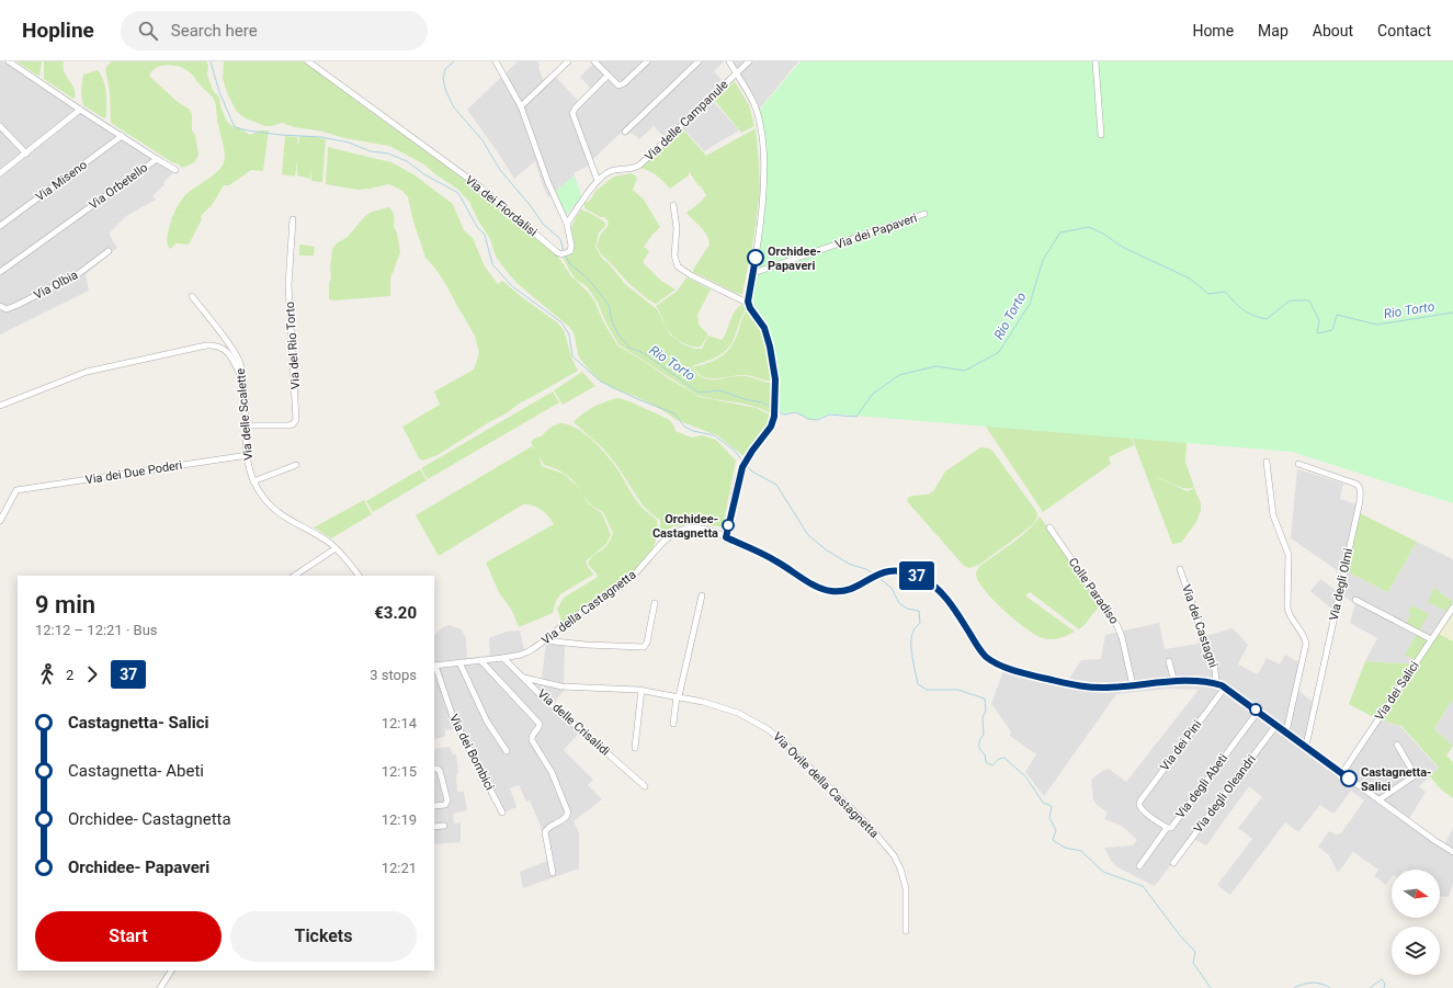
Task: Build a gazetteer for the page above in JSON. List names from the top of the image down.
{
  "streets": {
    "street": [
      "Via delle Campanule",
      "Via Miseno",
      "Via Orbetello",
      "Via dei Fiordalisi",
      "Via dei Papaveri",
      "Via Olbia",
      "Via del Rio Torto",
      "Via delle Scalette",
      "Via dei Due Poderi",
      "Via degli Olmi",
      "Colle Paradiso",
      "Via della Castagnetta",
      "Via dei Castagni",
      "Via dei Salici",
      "Via delle Crisalidi",
      "Via dei Pini",
      "Via dei Bombici",
      "Via Ovile della Castagnetta",
      "Via degli Abeti",
      "Via degli Oleandri"
    ]
  },
  "crossings": [
    ["Via delle Campanule", "Via dei Fiordalisi"],
    ["Via Miseno", "Via Orbetello"],
    ["Via del Rio Torto", "Via delle Scalette"],
    ["Via delle Scalette", "Via dei Due Poderi"],
    ["Via degli Olmi", "Via della Castagnetta"],
    ["Colle Paradiso", "Via della Castagnetta"],
    ["Via della Castagnetta", "Via dei Castagni"],
    ["Via della Castagnetta", "Via dei Salici"],
    ["Via della Castagnetta", "Via delle Crisalidi"],
    ["Via della Castagnetta", "Via dei Pini"],
    ["Via della Castagnetta", "Via dei Bombici"],
    ["Via della Castagnetta", "Via degli Abeti"],
    ["Via della Castagnetta", "Via degli Oleandri"],
    ["Via delle Crisalidi", "Via Ovile della Castagnetta"],
    ["Via dei Pini", "Via degli Abeti"]
  ],
  "water": ["Rio Torto"],
  "places": ["Orchidee- Papaveri", "Orchidee- Castagnetta", "Castagnetta- Salici"],
  "lines": ["bus line 37"],
  "north": "right",
  "page": {
    "header": "Hopline",
    "search": "Search here",
    "nav": [
      "Home",
      "Map",
      "About",
      "Contact"
    ],
    "on_map": "37",
    "heading": ["9 min", "12:12 – 12:21 · Bus", "€3.20"],
    "legs": ["2", "37", "3 stops"],
    "list": [
      {
        "name": "Castagnetta- Salici",
        "value": "12:14"
      },
      {
        "name": "Castagnetta- Abeti",
        "value": "12:15"
      },
      {
        "name": "Orchidee- Castagnetta",
        "value": "12:19"
      },
      {
        "name": "Orchidee- Papaveri",
        "value": "12:21"
      }
    ],
    "buttons": ["Start", "Tickets"]
  }
}
